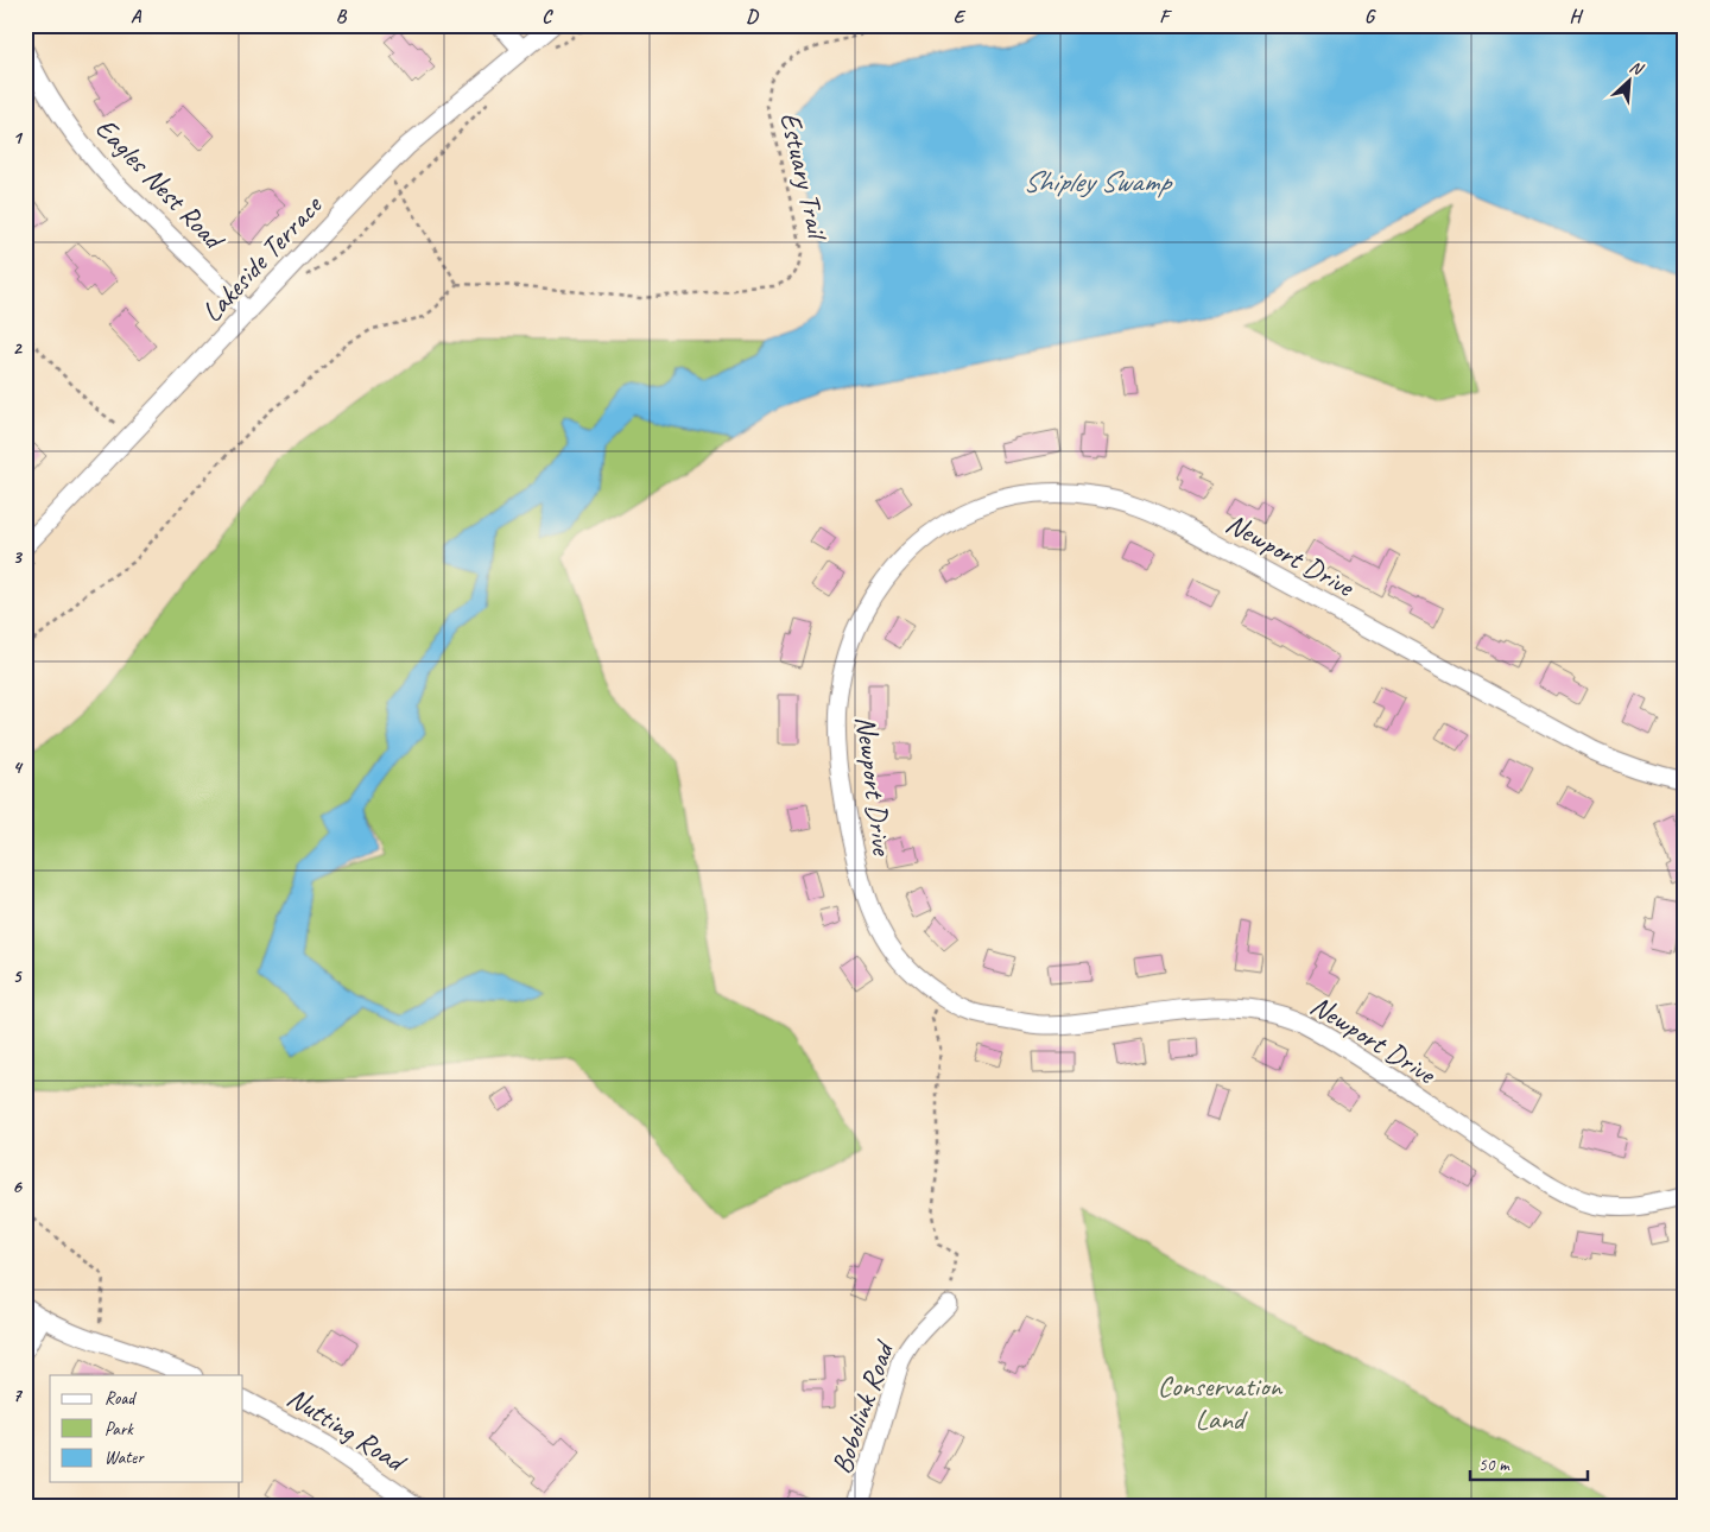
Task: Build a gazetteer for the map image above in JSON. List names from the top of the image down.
{
  "streets": {
    "street": [
      "Eagles Nest Road",
      "Lakeside Terrace",
      "Newport Drive",
      "Bobolink Road",
      "Nutting Road"
    ],
    "path": ["Estuary Trail"]
  },
  "crossings": [
    ["Eagles Nest Road", "Lakeside Terrace"]
  ],
  "water": ["Shipley Swamp"],
  "parks": ["Conservation Land"],
  "legend": ["Road", "Park", "Water"],
  "scale_bar": "50 m",
  "north": "top right",
  "grid": {
    "columns": [
      "A",
      "B",
      "C",
      "D",
      "E",
      "F",
      "G",
      "H"
    ],
    "rows": [
      "1",
      "2",
      "3",
      "4",
      "5",
      "6",
      "7"
    ]
  }
}
